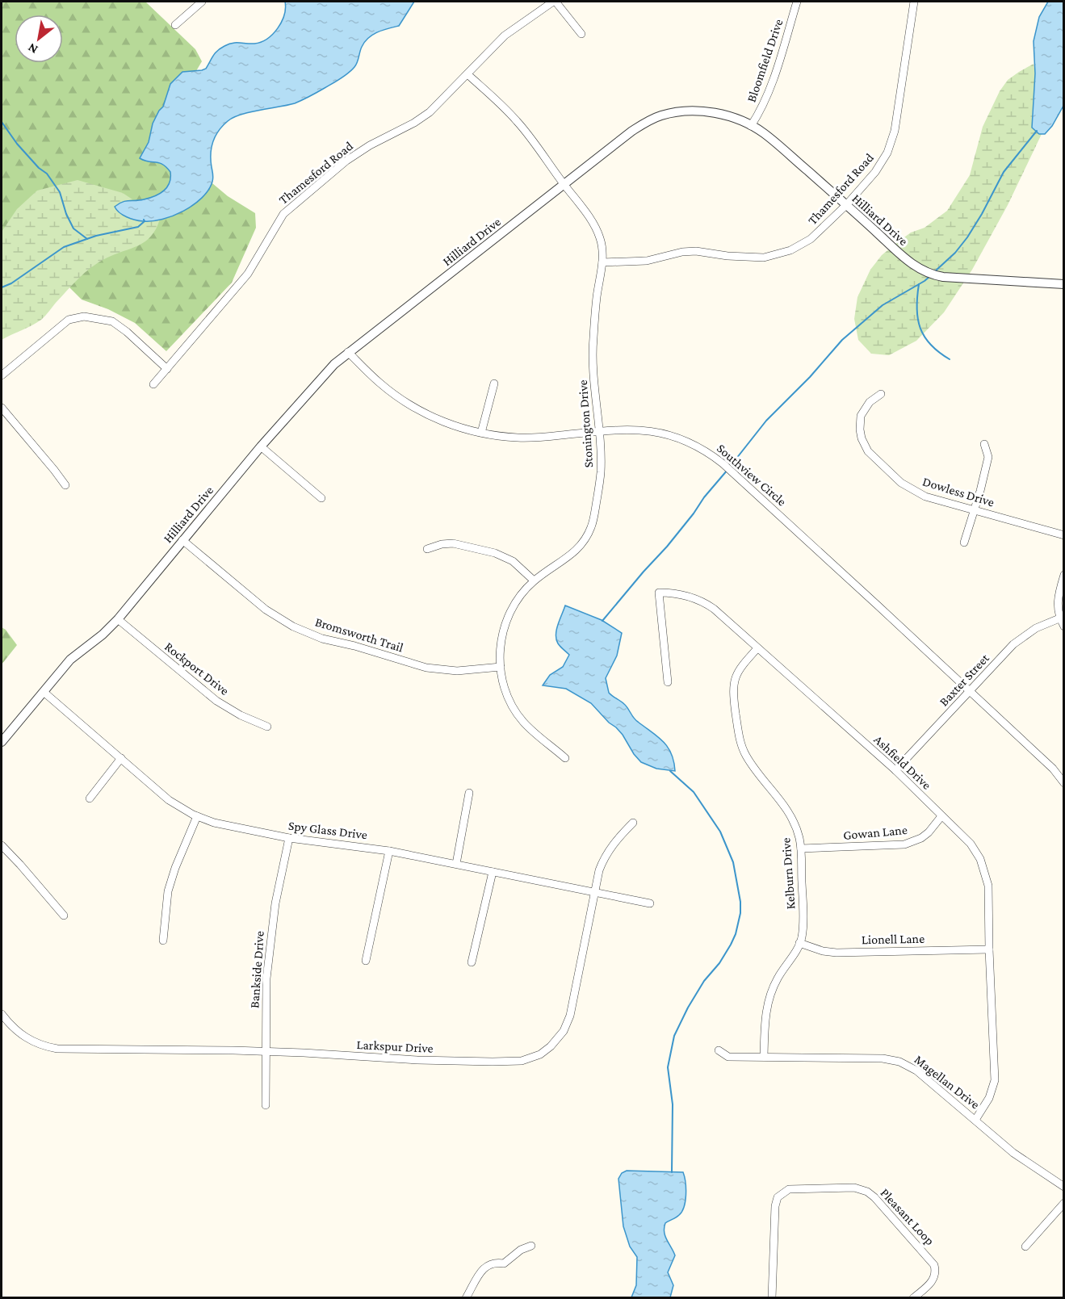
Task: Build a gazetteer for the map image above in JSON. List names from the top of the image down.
{
  "streets": {
    "street": [
      "Bloomfield Drive",
      "Thamesford Road",
      "Hilliard Drive",
      "Stonington Drive",
      "Southview Circle",
      "Dowless Drive",
      "Bromsworth Trail",
      "Rockport Drive",
      "Baxter Street",
      "Ashfield Drive",
      "Spy Glass Drive",
      "Gowan Lane",
      "Kelburn Drive",
      "Lionell Lane",
      "Bankside Drive",
      "Larkspur Drive",
      "Magellan Drive",
      "Pleasant Loop"
    ]
  },
  "crossings": [
    ["Bloomfield Drive", "Hilliard Drive"],
    ["Thamesford Road", "Hilliard Drive"],
    ["Thamesford Road", "Stonington Drive"],
    ["Hilliard Drive", "Stonington Drive"],
    ["Hilliard Drive", "Southview Circle"],
    ["Hilliard Drive", "Bromsworth Trail"],
    ["Hilliard Drive", "Rockport Drive"],
    ["Hilliard Drive", "Spy Glass Drive"],
    ["Stonington Drive", "Southview Circle"],
    ["Stonington Drive", "Bromsworth Trail"],
    ["Southview Circle", "Baxter Street"],
    ["Baxter Street", "Ashfield Drive"],
    ["Ashfield Drive", "Gowan Lane"],
    ["Ashfield Drive", "Kelburn Drive"],
    ["Ashfield Drive", "Lionell Lane"],
    ["Ashfield Drive", "Magellan Drive"],
    ["Spy Glass Drive", "Bankside Drive"],
    ["Spy Glass Drive", "Larkspur Drive"],
    ["Gowan Lane", "Kelburn Drive"],
    ["Kelburn Drive", "Lionell Lane"],
    ["Kelburn Drive", "Magellan Drive"],
    ["Bankside Drive", "Larkspur Drive"]
  ],
  "north": "bottom left"
}
